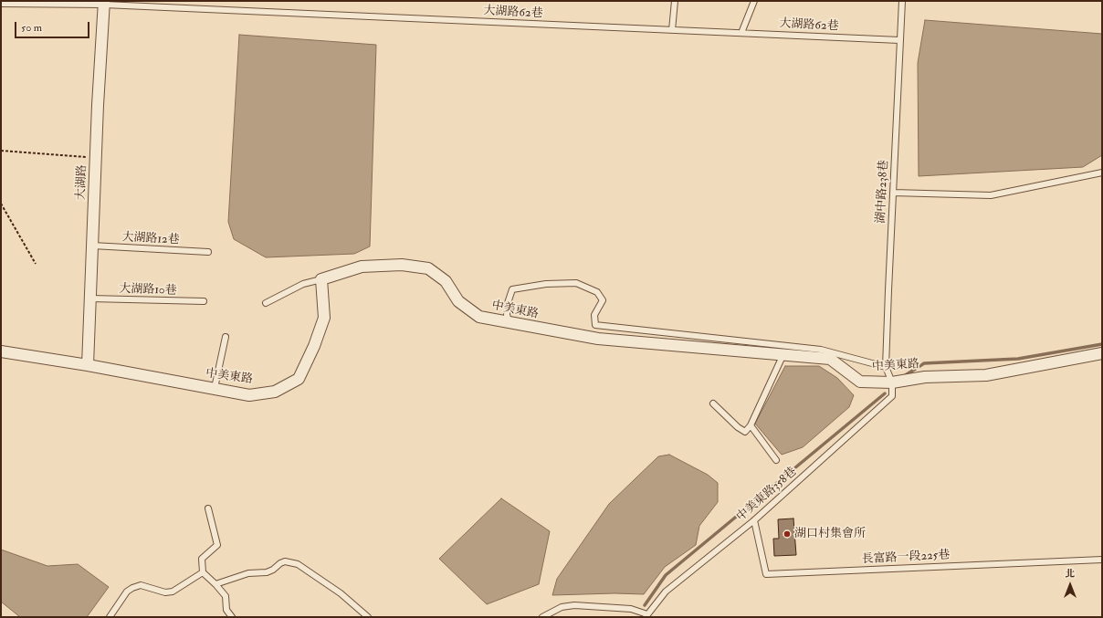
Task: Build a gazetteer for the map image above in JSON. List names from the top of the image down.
{
  "streets": {
    "street": ["大湖路", "中美東路"],
    "lane": [
      "大湖路62巷",
      "湖中路238巷",
      "大湖路12巷",
      "大湖路10巷",
      "中美東路358巷",
      "長富路一段225巷"
    ]
  },
  "crossings": [
    ["大湖路62巷", "大湖路"],
    ["大湖路62巷", "湖中路238巷"],
    ["大湖路", "大湖路12巷"],
    ["大湖路", "大湖路10巷"],
    ["大湖路", "中美東路"],
    ["湖中路238巷", "中美東路"],
    ["湖中路238巷", "中美東路358巷"],
    ["中美東路", "中美東路358巷"],
    ["中美東路358巷", "長富路一段225巷"]
  ],
  "places": ["湖口村集會所"],
  "scale_bar": "50 m",
  "north": "top"
}
